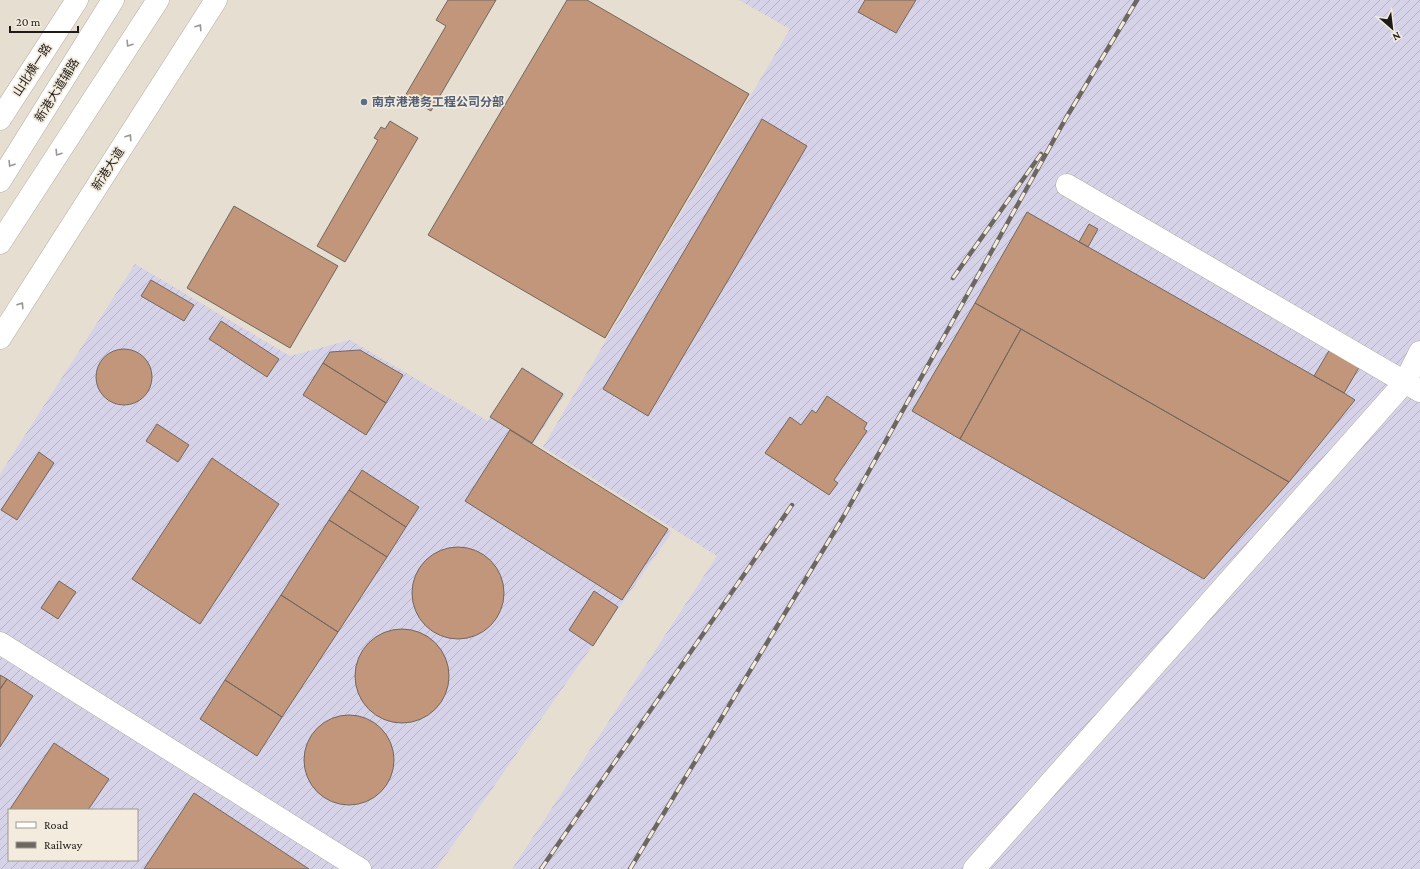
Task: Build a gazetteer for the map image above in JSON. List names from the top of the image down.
{
  "streets": {
    "main road": ["山北横一路", "新港大道辅路", "新港大道"]
  },
  "places": ["南京港港务工程公司分部"],
  "legend": ["Road", "Railway"],
  "scale_bar": "20 m",
  "north": "bottom right"
}
